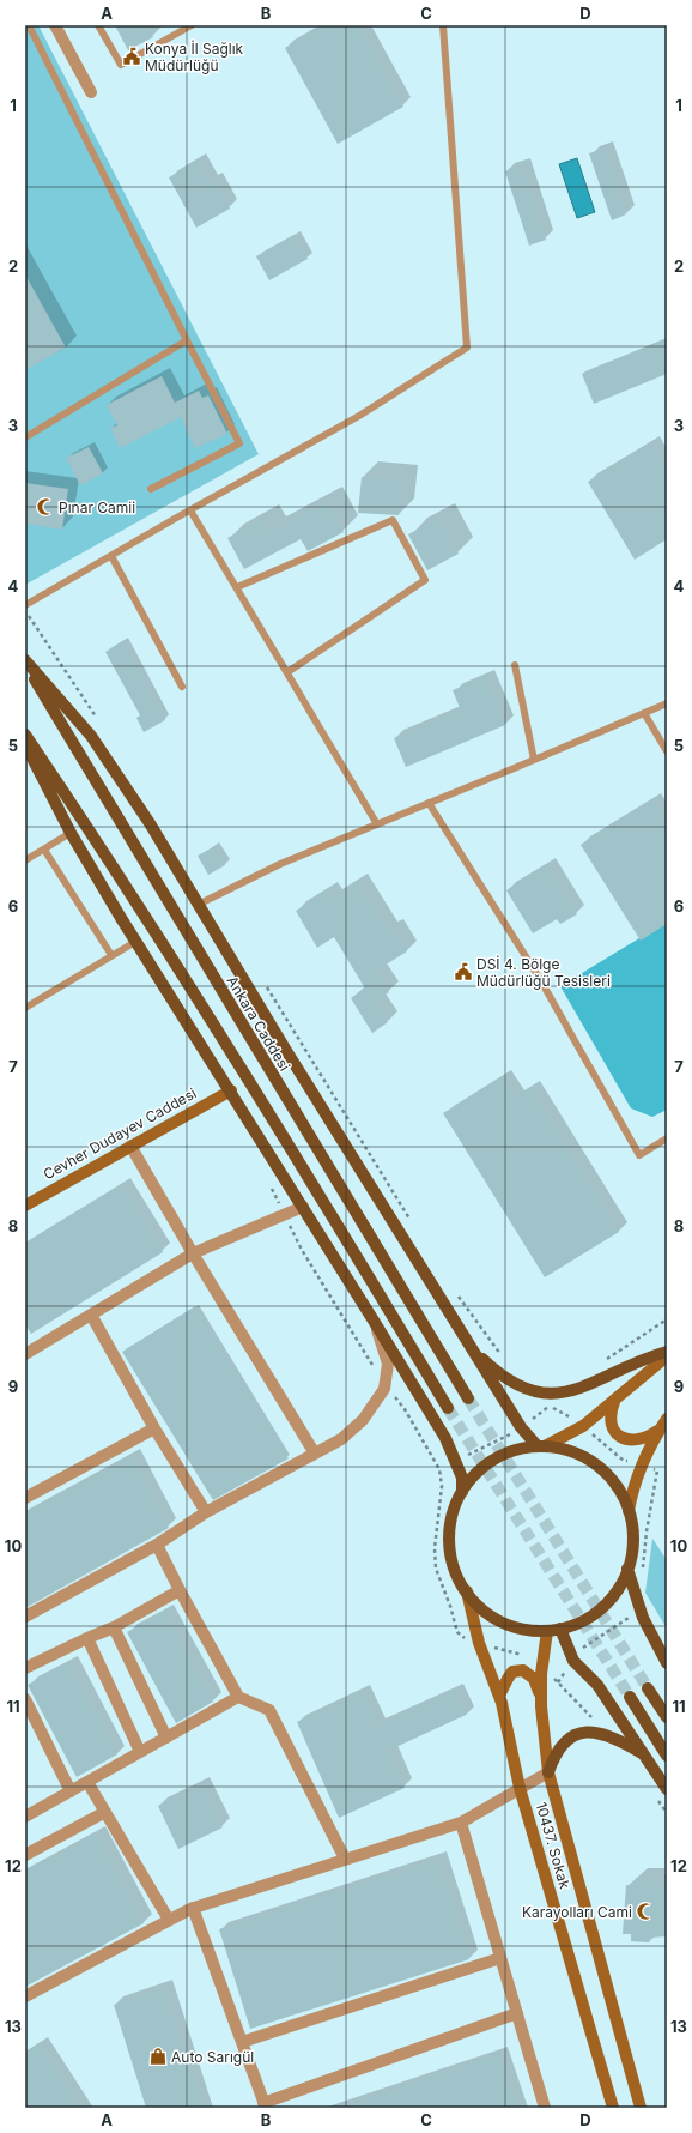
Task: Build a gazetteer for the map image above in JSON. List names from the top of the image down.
{
  "streets": {
    "main road": ["Ankara Caddesi"],
    "street": ["Cevher Dudayev Caddesi", "10437. Sokak"]
  },
  "places": {
    "public building": ["Konya İl Sağlık Müdürlüğü", "DSİ 4. Bölge Müdürlüğü Tesisleri"],
    "mosque": ["Pınar Camii", "Karayolları Cami"],
    "shop": ["Auto Sarıgül"]
  },
  "grid": {
    "columns": [
      "A",
      "B",
      "C",
      "D"
    ],
    "rows": [
      "1",
      "2",
      "3",
      "4",
      "5",
      "6",
      "7",
      "8",
      "9",
      "10",
      "11",
      "12",
      "13"
    ]
  }
}
